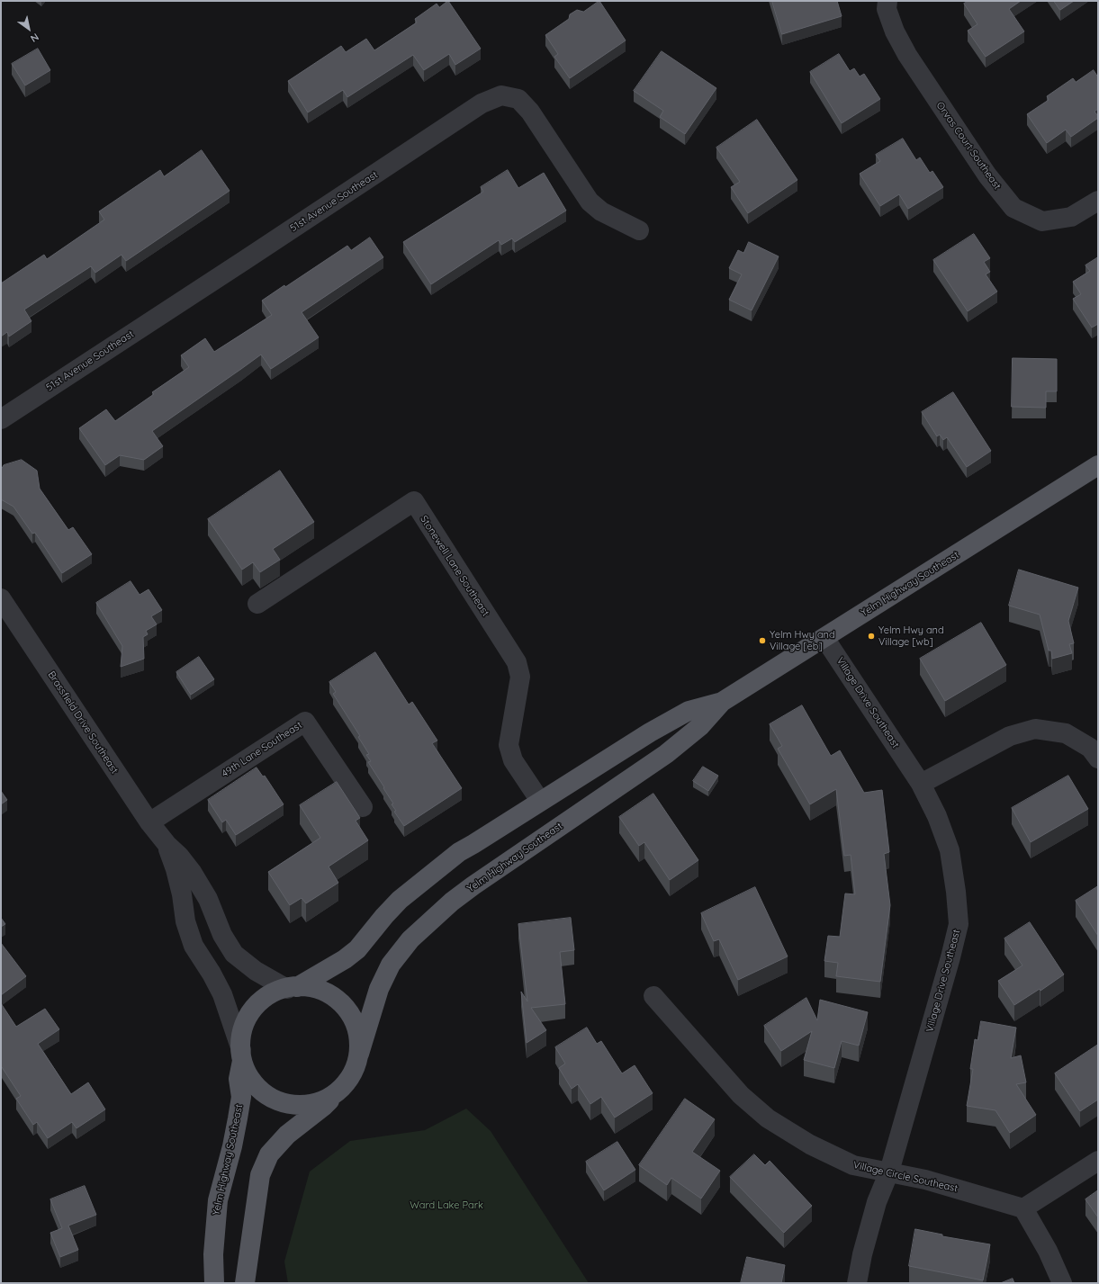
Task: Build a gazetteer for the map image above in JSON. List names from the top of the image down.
{
  "streets": {
    "main road": ["Yelm Highway Southeast"],
    "street": [
      "Orvas Court Southeast",
      "51st Avenue Southeast",
      "Stonewell Lane Southeast",
      "Village Drive Southeast",
      "Brassfield Drive Southeast",
      "49th Lane Southeast",
      "Village Circle Southeast"
    ]
  },
  "crossings": [
    ["Stonewell Lane Southeast", "Yelm Highway Southeast"],
    ["Yelm Highway Southeast", "Village Drive Southeast"],
    ["Yelm Highway Southeast", "Brassfield Drive Southeast"],
    ["Village Drive Southeast", "Village Circle Southeast"],
    ["Brassfield Drive Southeast", "49th Lane Southeast"]
  ],
  "parks": ["Ward Lake Park"],
  "places": ["Yelm Hwy and Village [wb]", "Yelm Hwy and Village [eb]"],
  "north": "bottom right"
}
